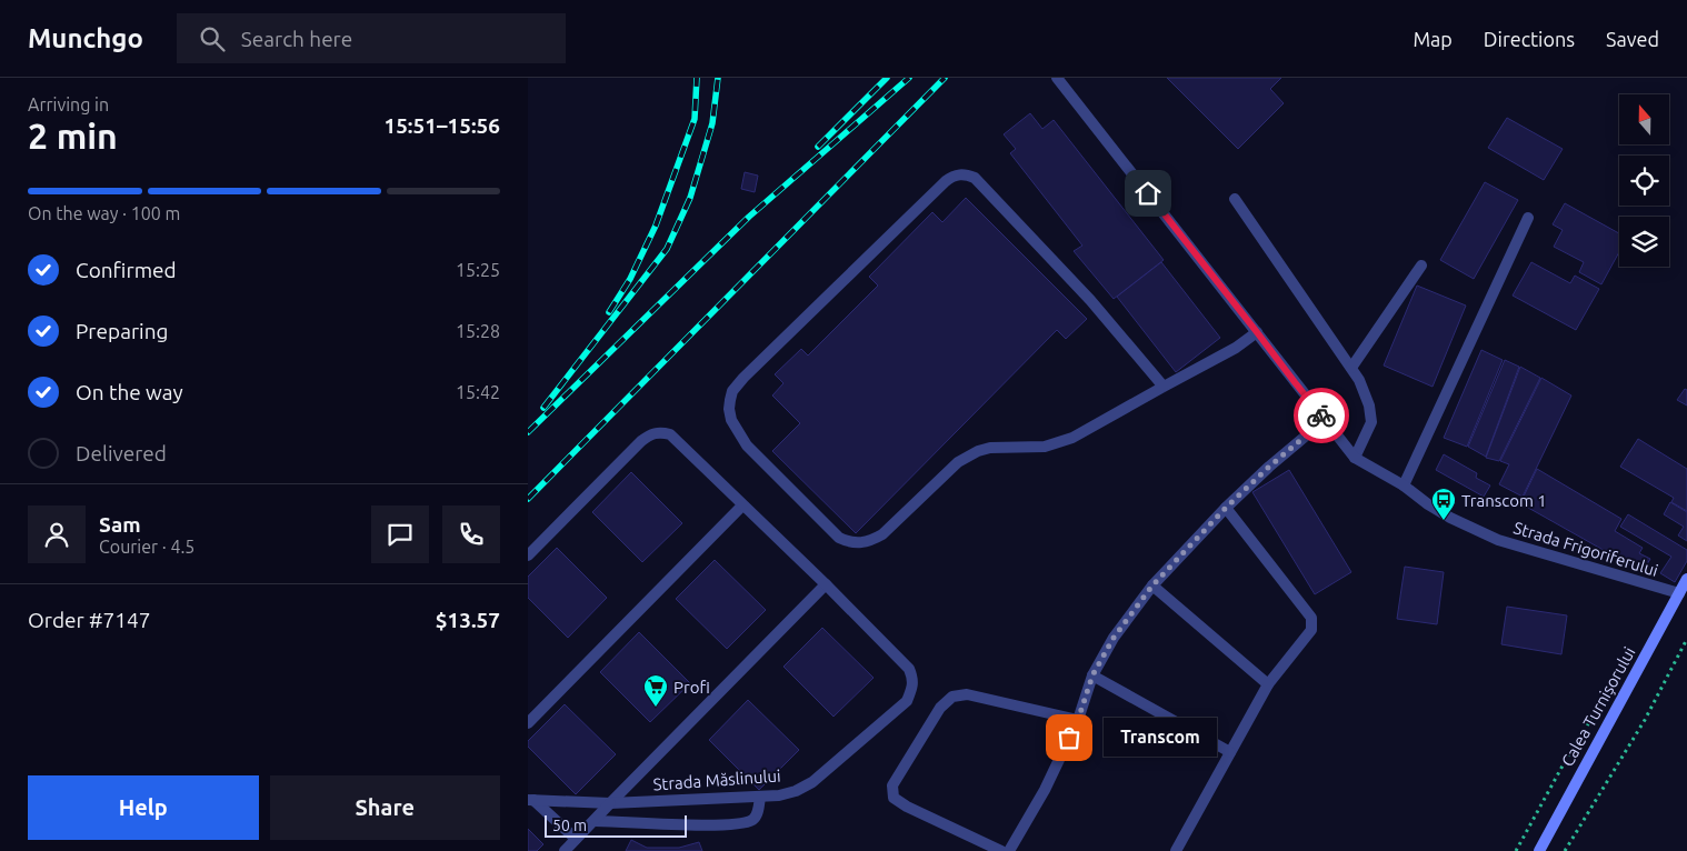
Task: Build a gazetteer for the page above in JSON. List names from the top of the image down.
{
  "streets": {
    "street": ["Strada Frigoriferului", "Calea Turnișorului", "Strada Măslinului"]
  },
  "crossings": [
    ["Strada Frigoriferului", "Calea Turnișorului"]
  ],
  "places": {
    "bus stop": ["Transcom 1"],
    "supermarket": ["Profi"],
    "other": ["Transcom"]
  },
  "scale_bar": "50 m",
  "north": "top",
  "page": {
    "header": "Munchgo",
    "search": "Search here",
    "nav": ["Map", "Directions", "Saved"],
    "heading": ["2 min", "Arriving in", "15:51–15:56"],
    "panel": [
      "Sam",
      "Courier · 4.5",
      "Order #7147",
      "$13.57"
    ],
    "bar": "On the way · 100 m",
    "list": [
      ["Confirmed", "15:25"],
      ["Preparing", "15:28"],
      ["On the way", "15:42"],
      "Delivered"
    ],
    "bubble": "Transcom",
    "buttons": ["Help", "Share"],
    "scale": "50 m"
  }
}
